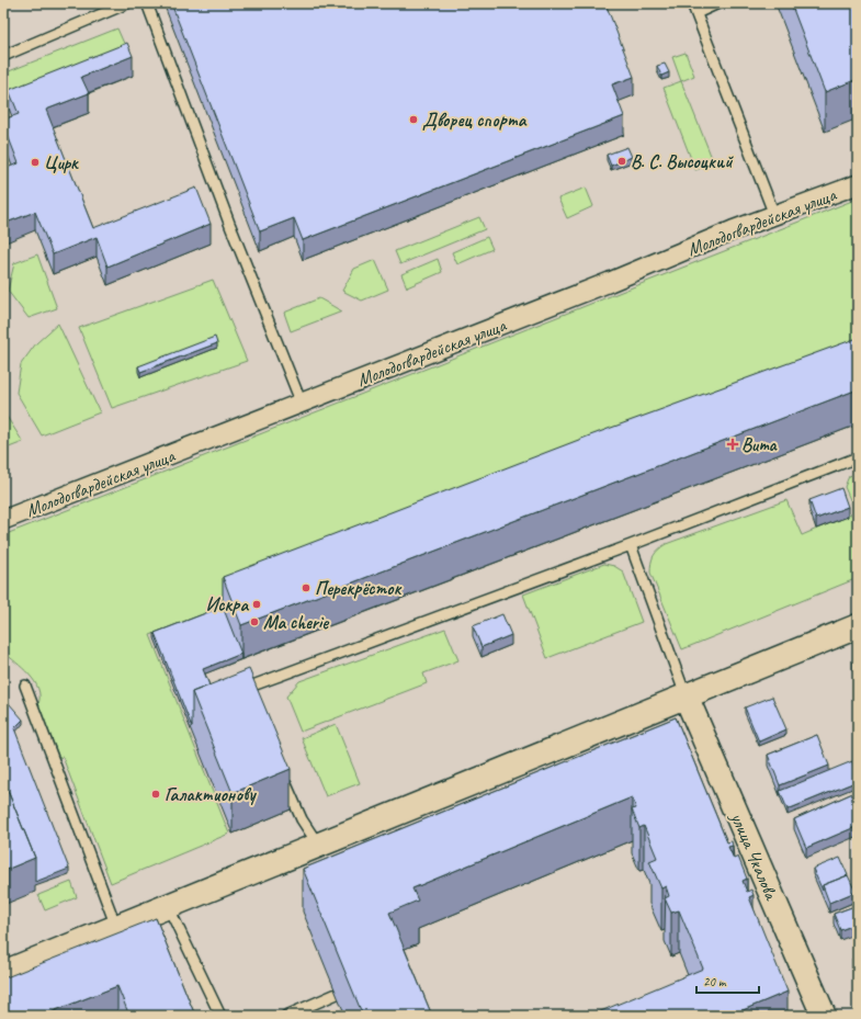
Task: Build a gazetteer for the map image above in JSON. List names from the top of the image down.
{
  "streets": {
    "street": ["Молодогвардейская улица", "улица Чкалова"]
  },
  "places": {
    "other": [
      "Дворец спорта",
      "В. С. Высоцкий",
      "Цирк",
      "Перекрёсток",
      "Искра",
      "Ma cherie",
      "Галактионову"
    ],
    "health": ["Вита"]
  },
  "scale_bar": "20 m"
}
